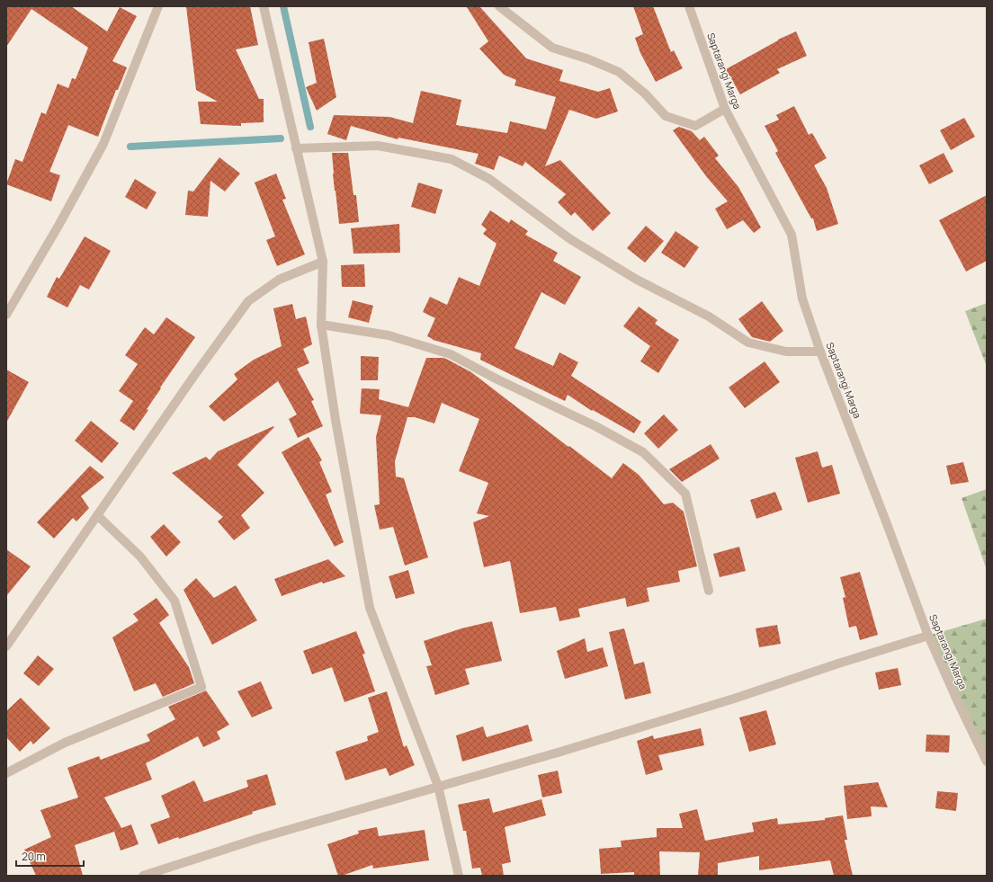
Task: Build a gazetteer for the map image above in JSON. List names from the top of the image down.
{
  "streets": {
    "street": ["Saptarangi Marga"]
  },
  "scale_bar": "20 m"
}
